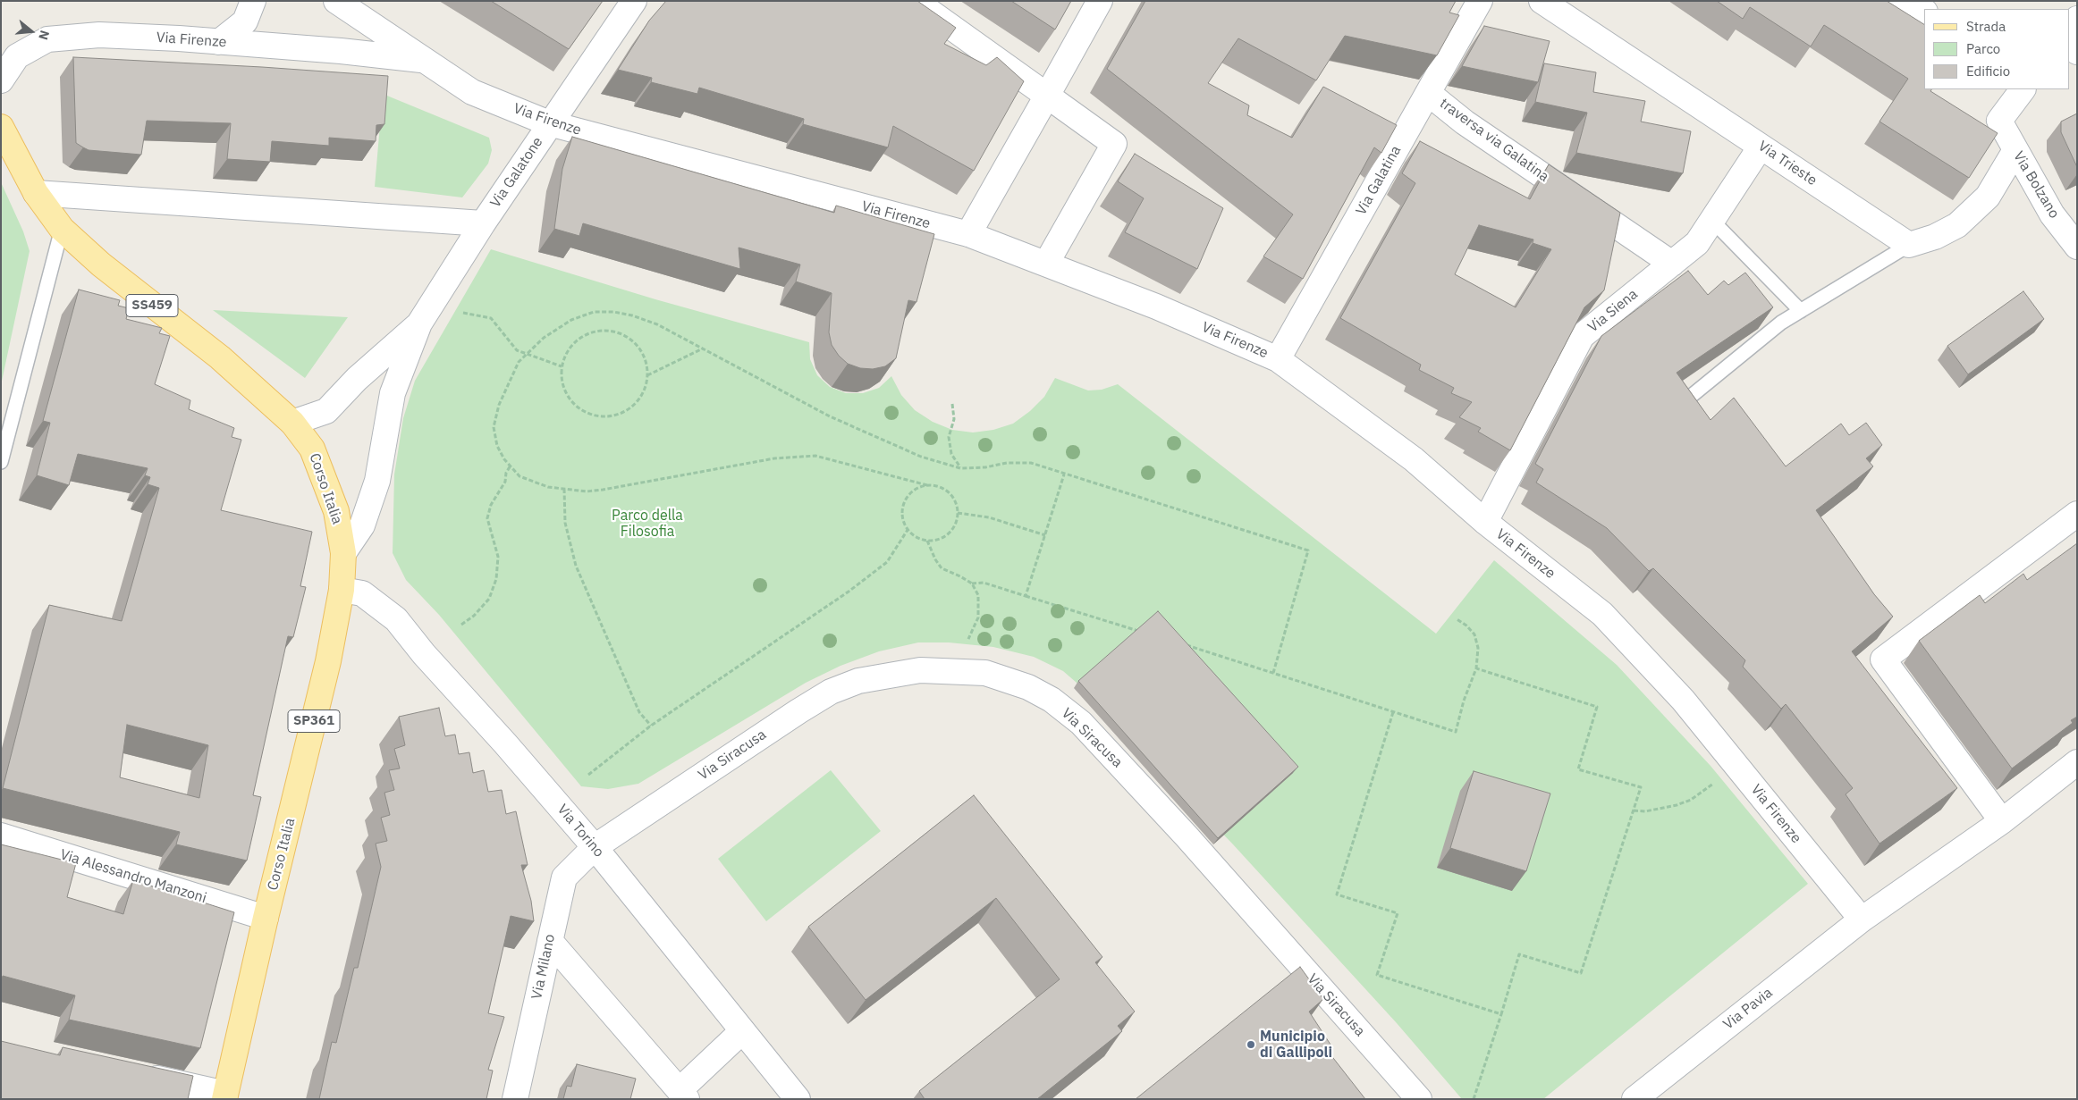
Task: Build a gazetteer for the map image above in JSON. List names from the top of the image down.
{
  "streets": {
    "main road": ["SS459", "Corso Italia", "SP361"],
    "street": [
      "Via Firenze",
      "traversa via Galatina",
      "Via Trieste",
      "Via Galatone",
      "Via Galatina",
      "Via Bolzano",
      "Via Siena",
      "Via Siracusa",
      "Via Torino",
      "Via Alessandro Manzoni",
      "Via Milano",
      "Via Pavia"
    ]
  },
  "crossings": [
    ["Via Firenze", "Via Galatone"],
    ["Via Firenze", "Via Galatina"],
    ["Via Firenze", "Via Siena"],
    ["Via Firenze", "Via Pavia"],
    ["traversa via Galatina", "Via Galatina"],
    ["traversa via Galatina", "Via Siena"],
    ["Via Trieste", "Via Siena"],
    ["Via Galatone", "Corso Italia"],
    ["Corso Italia", "Via Torino"],
    ["Corso Italia", "Via Alessandro Manzoni"],
    ["Via Siracusa", "Via Torino"],
    ["Via Siracusa", "Via Milano"],
    ["Via Torino", "Via Milano"]
  ],
  "parks": ["Parco della Filosofia"],
  "places": ["Municipio di Gallipoli"],
  "legend": ["Strada", "Parco", "Edificio"],
  "north": "right"
}
